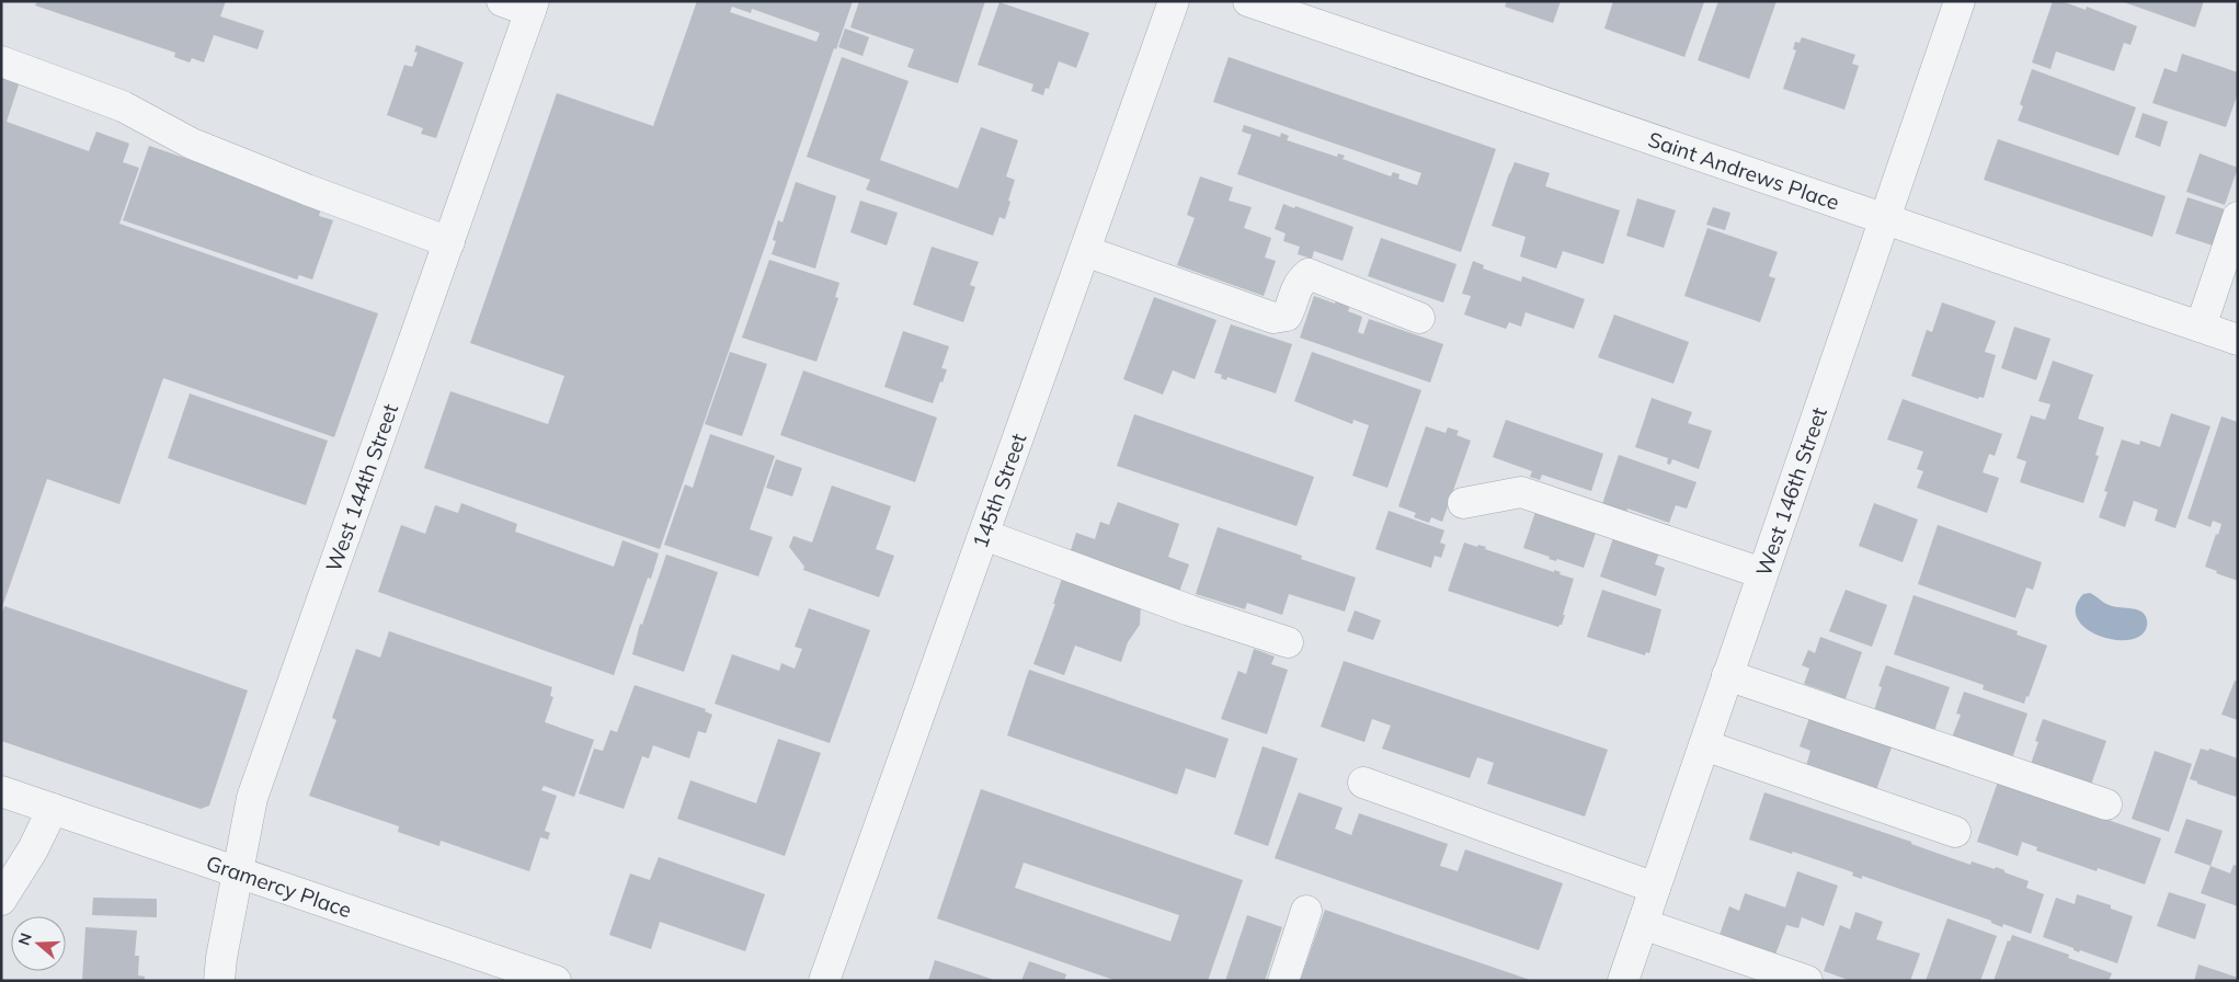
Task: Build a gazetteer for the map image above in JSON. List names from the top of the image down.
{
  "streets": {
    "street": [
      "Saint Andrews Place",
      "West 144th Street",
      "145th Street",
      "West 146th Street",
      "Gramercy Place"
    ]
  },
  "crossings": [
    ["Saint Andrews Place", "West 146th Street"],
    ["West 144th Street", "Gramercy Place"]
  ],
  "north": "left"
}
